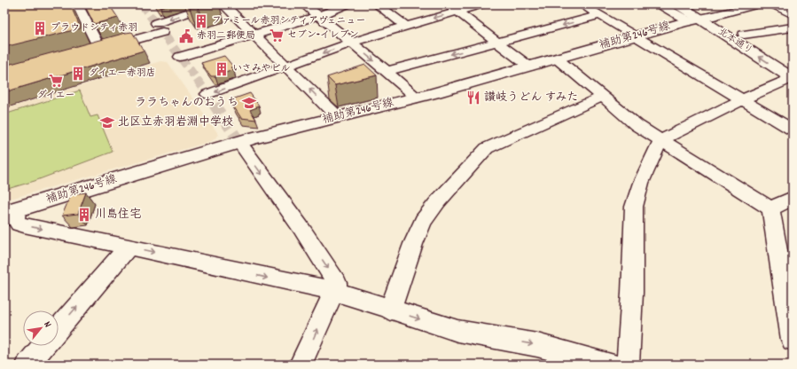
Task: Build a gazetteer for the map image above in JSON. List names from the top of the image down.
{
  "streets": {
    "main road": ["補助第246号線", "北本通り"]
  },
  "crossings": [
    ["補助第246号線", "北本通り"]
  ],
  "places": {
    "building": [
      "ファミール赤羽シティアヴェニュー",
      "プラウドシティ赤羽",
      "いさみやビル",
      "ダイエー赤羽店",
      "川島住宅"
    ],
    "supermarket": ["セブン-イレブン", "ダイエー"],
    "public building": ["赤羽二郵便局"],
    "restaurant": ["讃岐うどん すみた"],
    "school or university": ["ララちゃんのおうち", "北区立赤羽岩淵中学校"]
  },
  "north": "top right"
}
